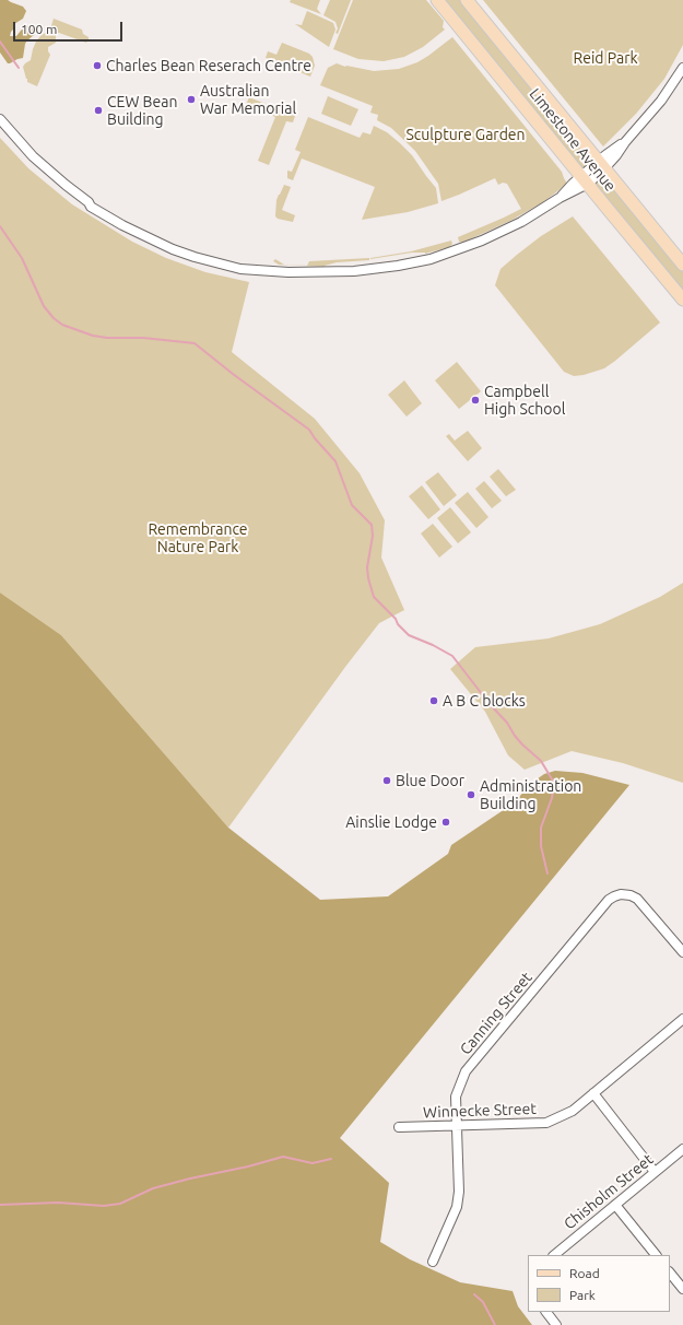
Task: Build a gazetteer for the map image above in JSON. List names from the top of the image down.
{
  "streets": {
    "main road": ["Limestone Avenue"],
    "street": ["Canning Street", "Winnecke Street", "Chisholm Street"]
  },
  "crossings": [
    ["Canning Street", "Winnecke Street"]
  ],
  "parks": ["Reid Park", "Sculpture Garden", "Remembrance Nature Park"],
  "places": [
    "Charles Bean Reserach Centre",
    "Australian War Memorial",
    "CEW Bean Building",
    "Campbell High School",
    "A B C blocks",
    "Blue Door",
    "Administration Building",
    "Ainslie Lodge"
  ],
  "legend": ["Road", "Park"],
  "scale_bar": "100 m"
}
